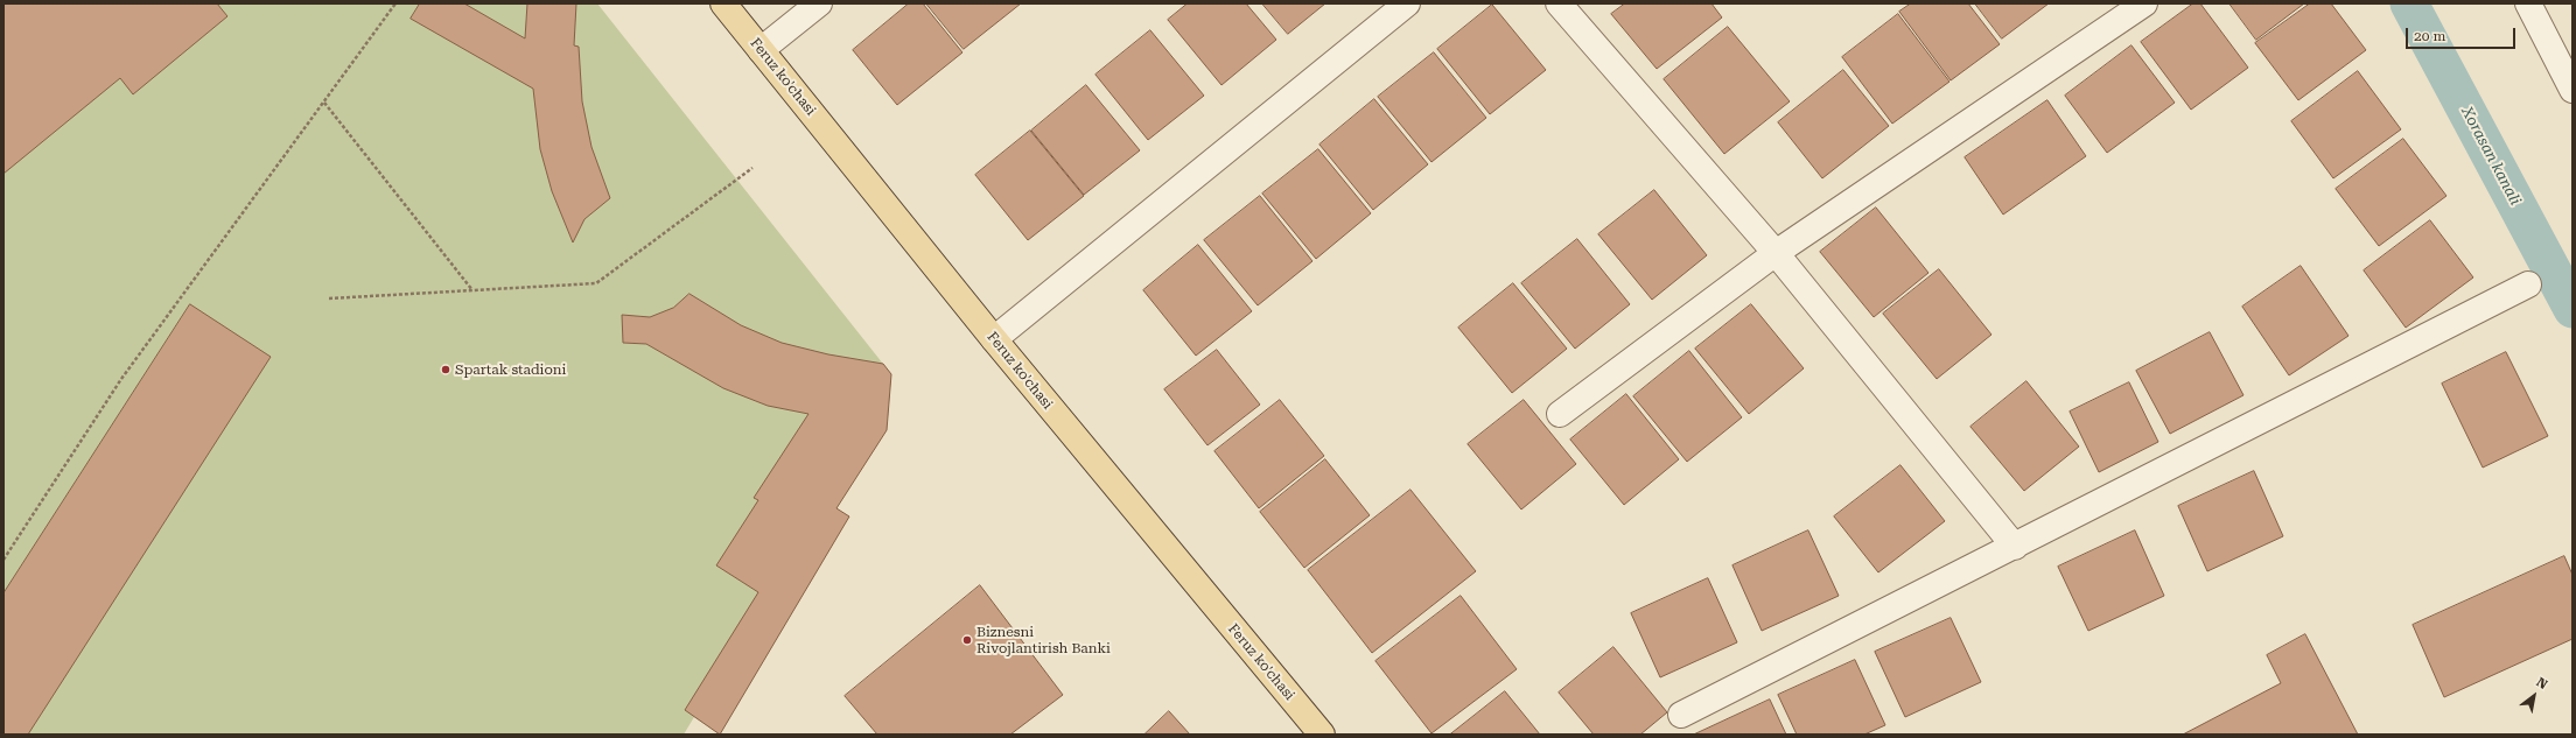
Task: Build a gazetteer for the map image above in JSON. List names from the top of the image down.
{
  "streets": {
    "main road": ["Feruz ko'chasi"]
  },
  "water": ["Xorasan kanali"],
  "places": ["Spartak stadioni", "Biznesni Rivojlantirish Banki"],
  "scale_bar": "20 m",
  "north": "top right"
}
